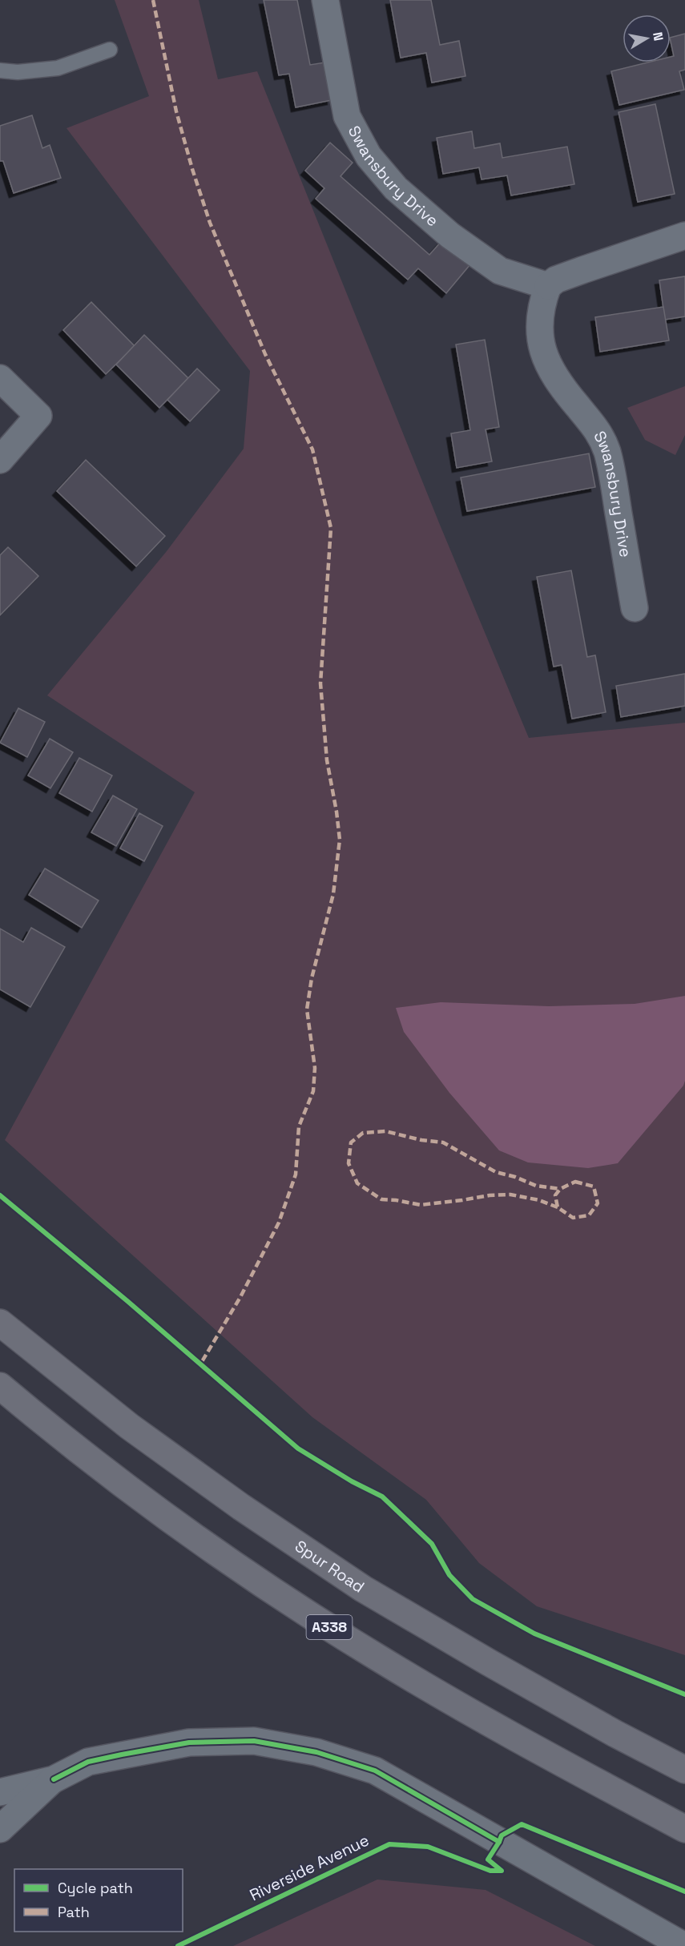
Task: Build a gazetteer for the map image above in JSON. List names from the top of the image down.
{
  "streets": {
    "highway": ["Spur Road", "A338"],
    "street": ["Swansbury Drive"],
    "cycle path": ["Riverside Avenue"]
  },
  "legend": ["Cycle path", "Path"],
  "north": "right"
}
